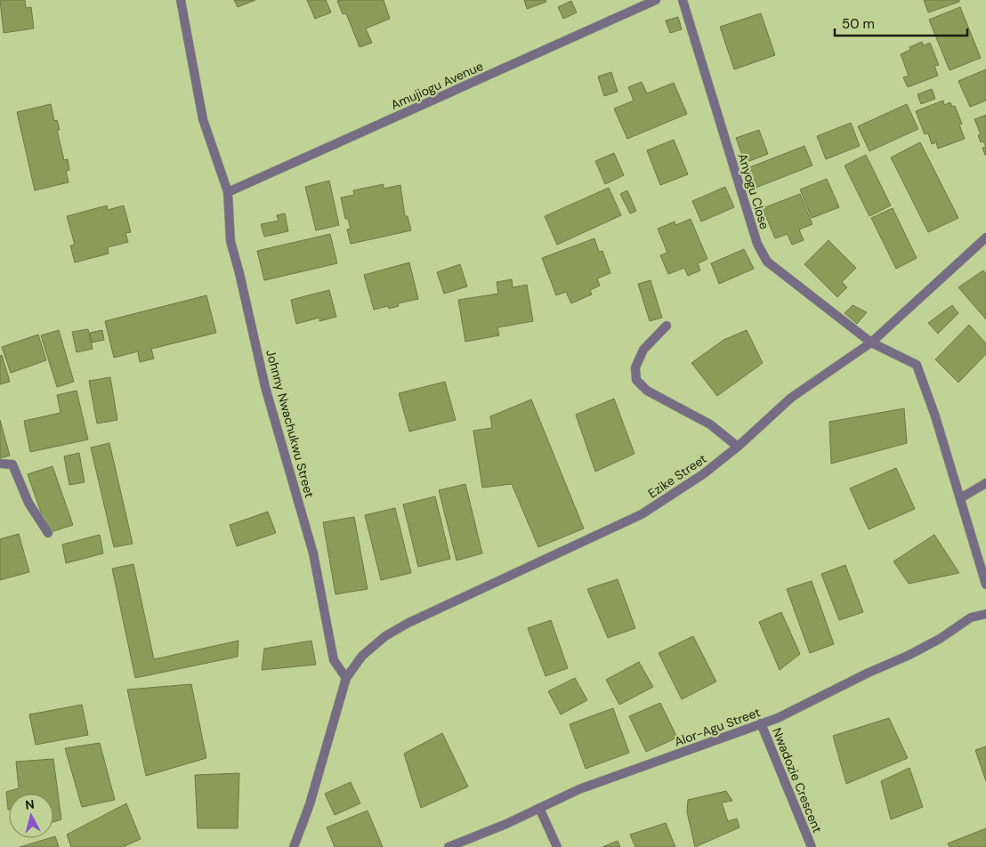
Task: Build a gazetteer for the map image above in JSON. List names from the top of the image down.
{
  "streets": {
    "street": [
      "Amujiogu Avenue",
      "Anyogu Close",
      "Johnny Nwachukwu Street",
      "Ezike Street",
      "Alor-Agu Street",
      "Nwadozie Crescent"
    ]
  },
  "crossings": [
    ["Amujiogu Avenue", "Johnny Nwachukwu Street"],
    ["Anyogu Close", "Ezike Street"],
    ["Johnny Nwachukwu Street", "Ezike Street"],
    ["Alor-Agu Street", "Nwadozie Crescent"]
  ],
  "scale_bar": "50 m",
  "north": "top"
}
